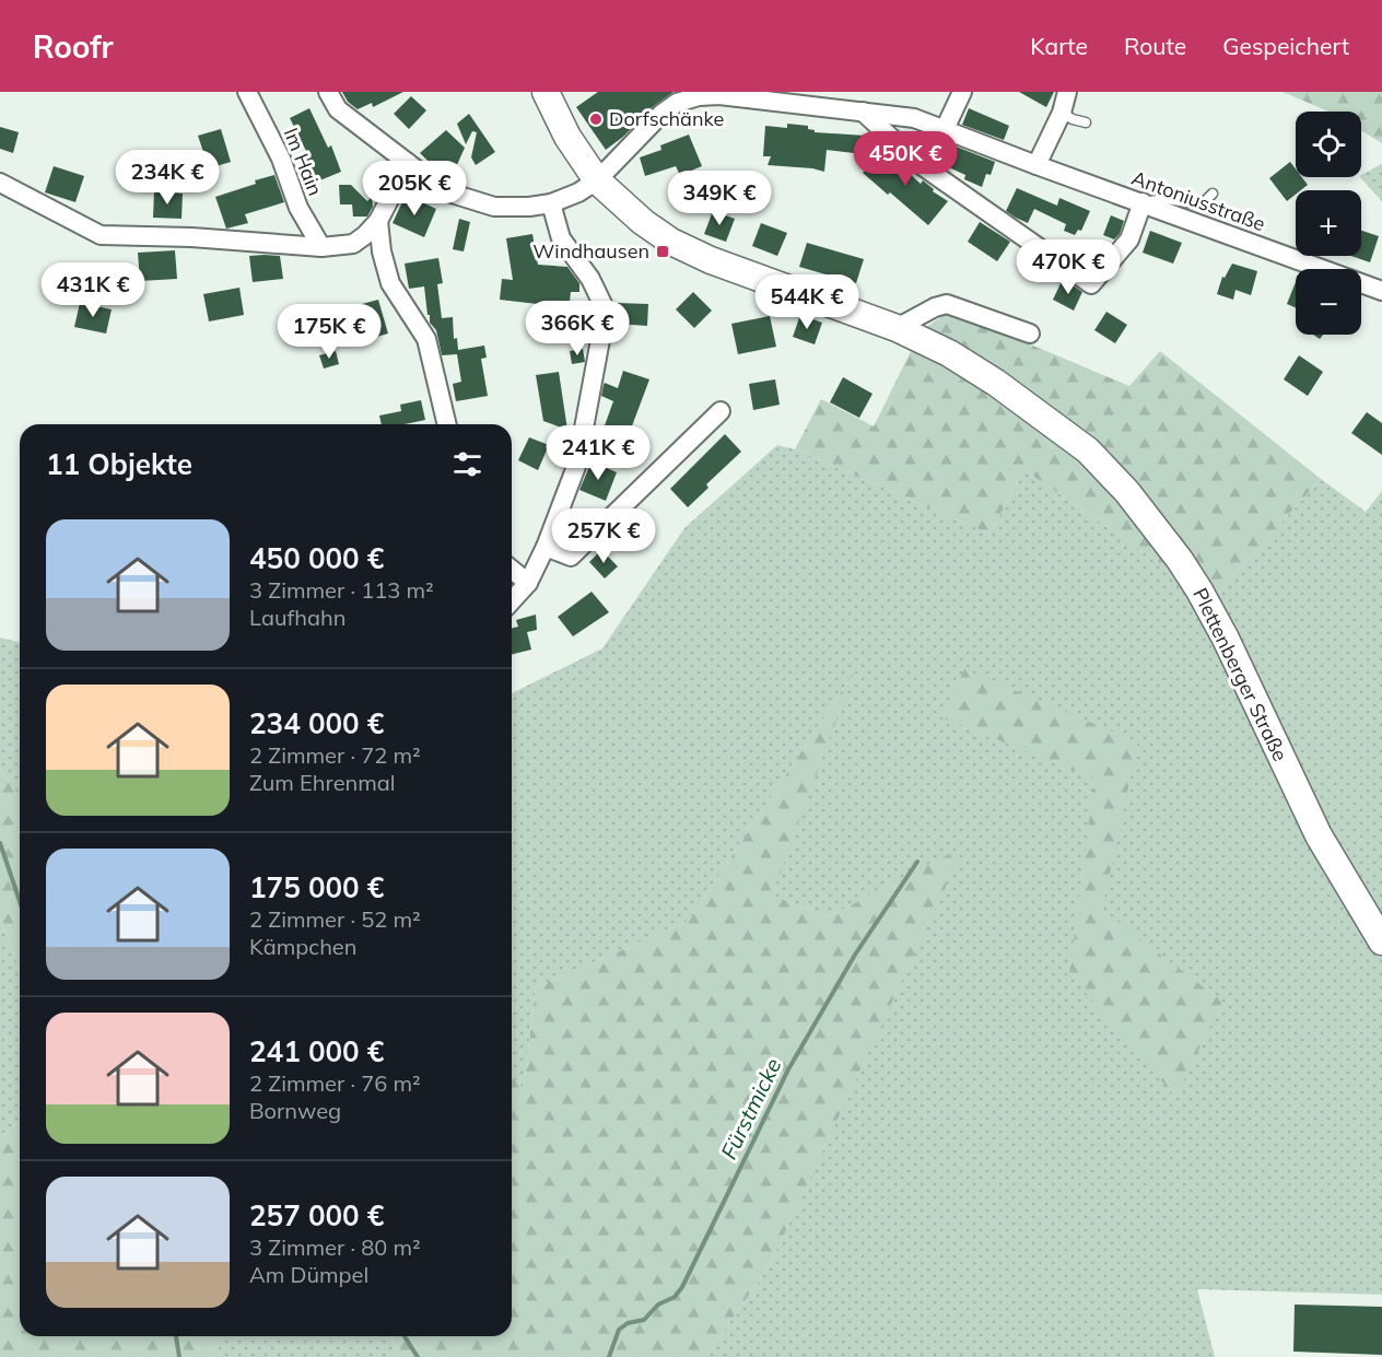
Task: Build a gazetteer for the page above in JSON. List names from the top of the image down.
{
  "streets": {
    "main road": ["Plettenberger Straße"],
    "street": ["Im Hain", "Antoniusstraße"]
  },
  "crossings": [
    ["Antoniusstraße", "Plettenberger Straße"]
  ],
  "water": ["Fürstmicke"],
  "places": {
    "other": ["Dorfschänke"],
    "transit": ["Windhausen"]
  },
  "page": {
    "header": "Roofr",
    "nav": ["Karte", "Route", "Gespeichert"],
    "map_buttons": ["+", "−"],
    "price": [
      "450K €",
      "234K €",
      "205K €",
      "349K €",
      "470K €",
      "431K €",
      "544K €",
      "366K €",
      "175K €",
      "241K €",
      "257K €"
    ],
    "heading": "11 Objekte",
    "list": [
      {
        "name": "450 000 €",
        "note": "3 Zimmer · 113 m² · Laufhahn"
      },
      {
        "name": "234 000 €",
        "note": "2 Zimmer · 72 m² · Zum Ehrenmal"
      },
      {
        "name": "175 000 €",
        "note": "2 Zimmer · 52 m² · Kämpchen"
      },
      {
        "name": "241 000 €",
        "note": "2 Zimmer · 76 m² · Bornweg"
      },
      {
        "name": "257 000 €",
        "note": "3 Zimmer · 80 m² · Am Dümpel"
      }
    ]
  }
}
